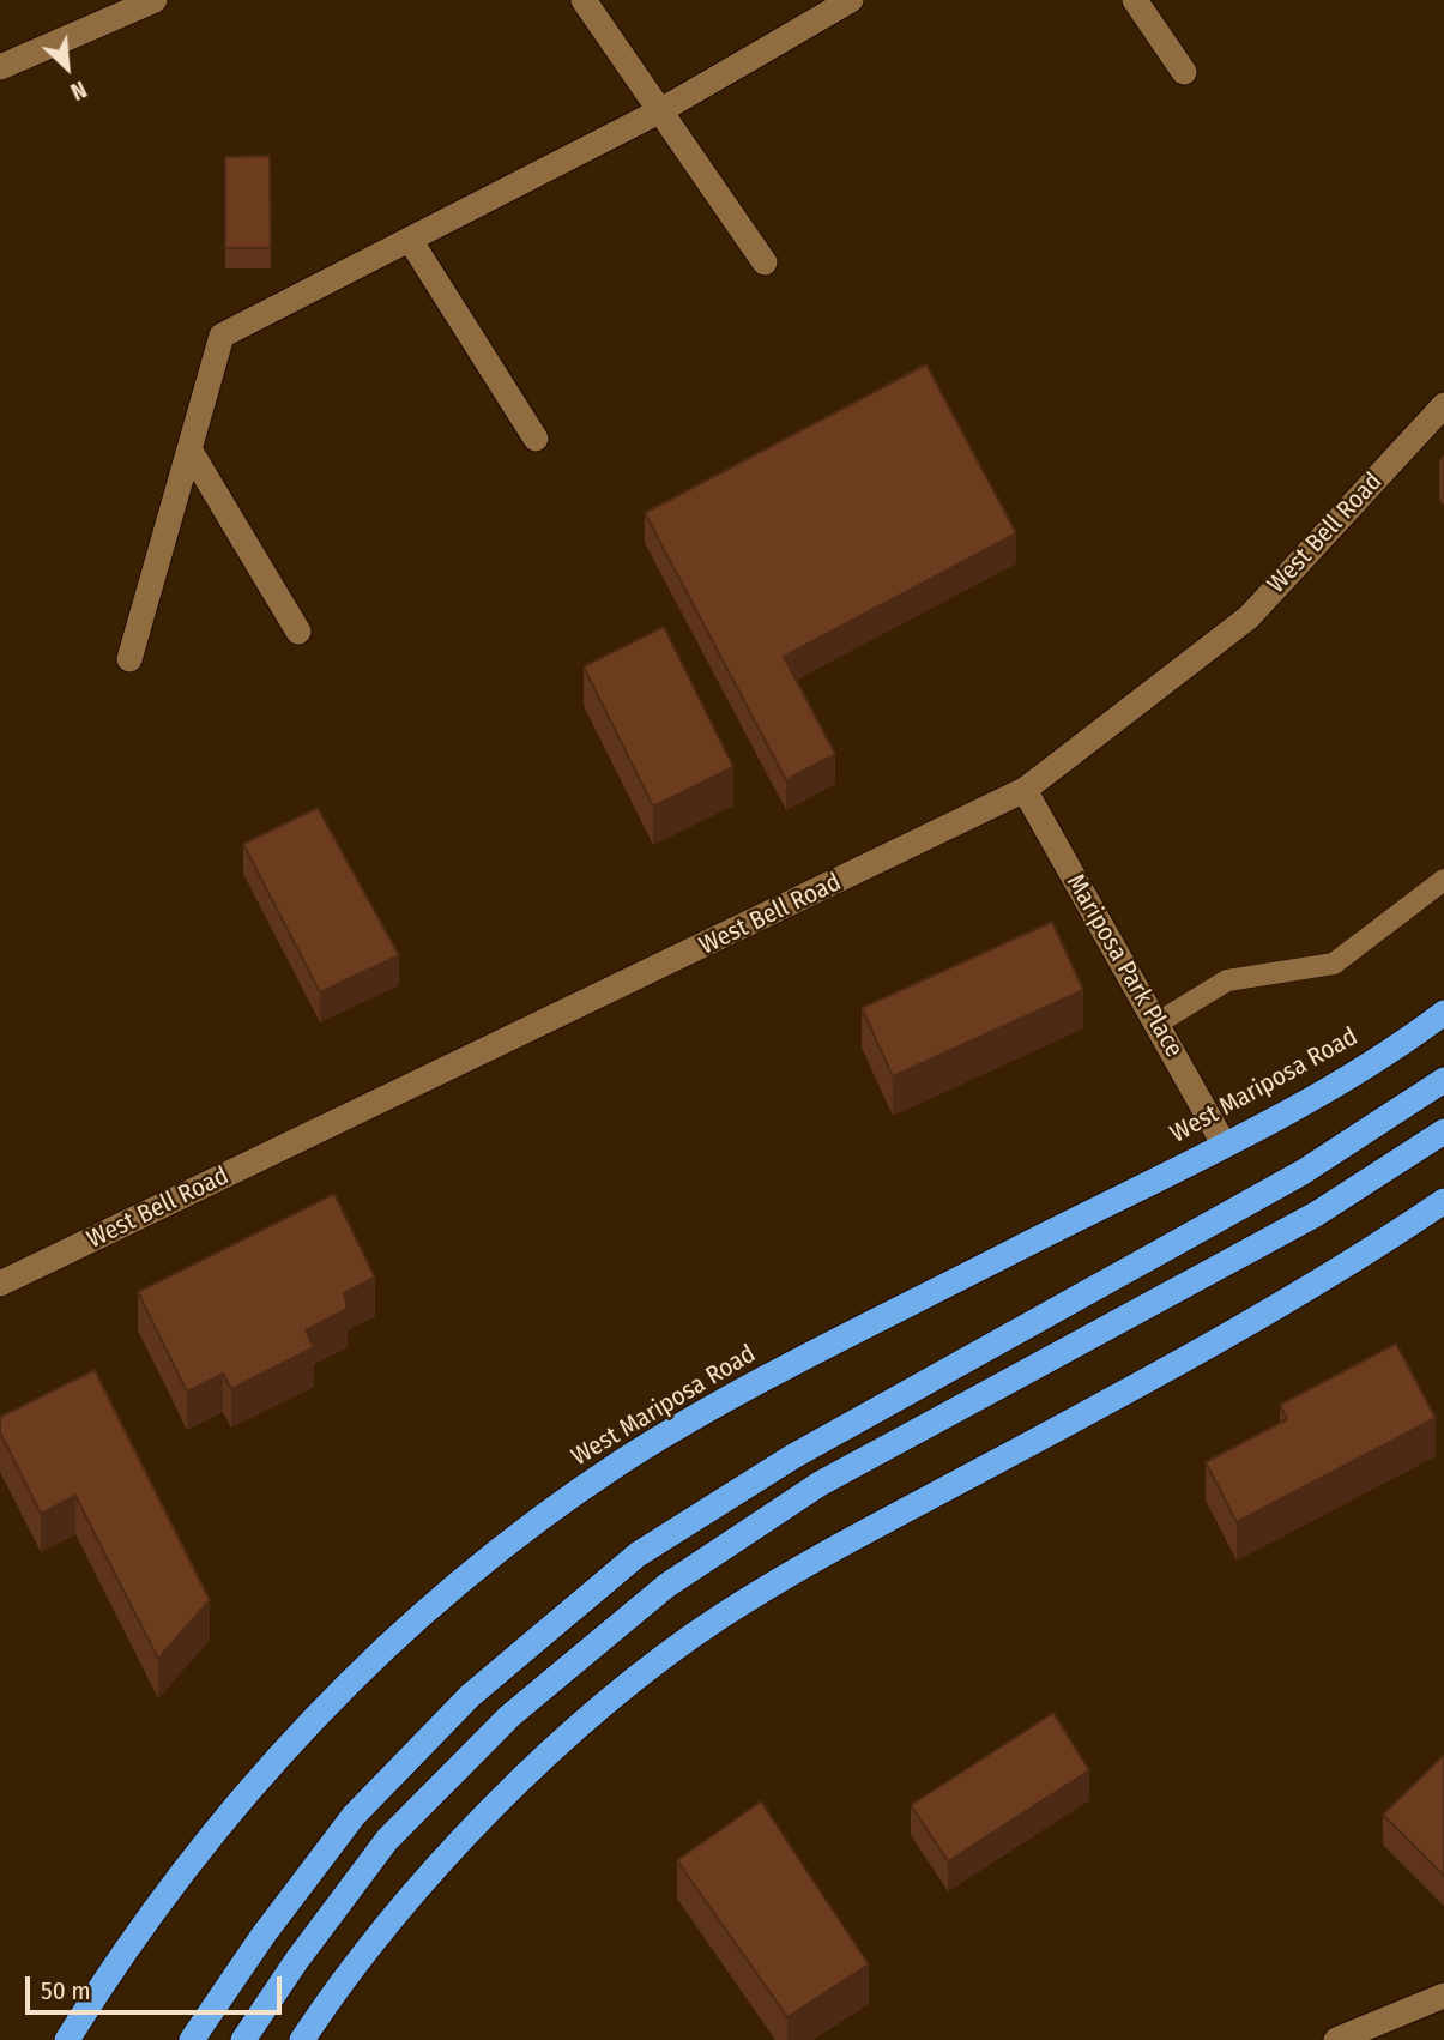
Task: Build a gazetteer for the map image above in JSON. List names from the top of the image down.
{
  "streets": {
    "highway": ["West Mariposa Road"],
    "street": ["West Bell Road", "Mariposa Park Place"]
  },
  "crossings": [
    ["West Bell Road", "Mariposa Park Place"],
    ["Mariposa Park Place", "West Mariposa Road"]
  ],
  "scale_bar": "50 m",
  "north": "bottom right"
}
